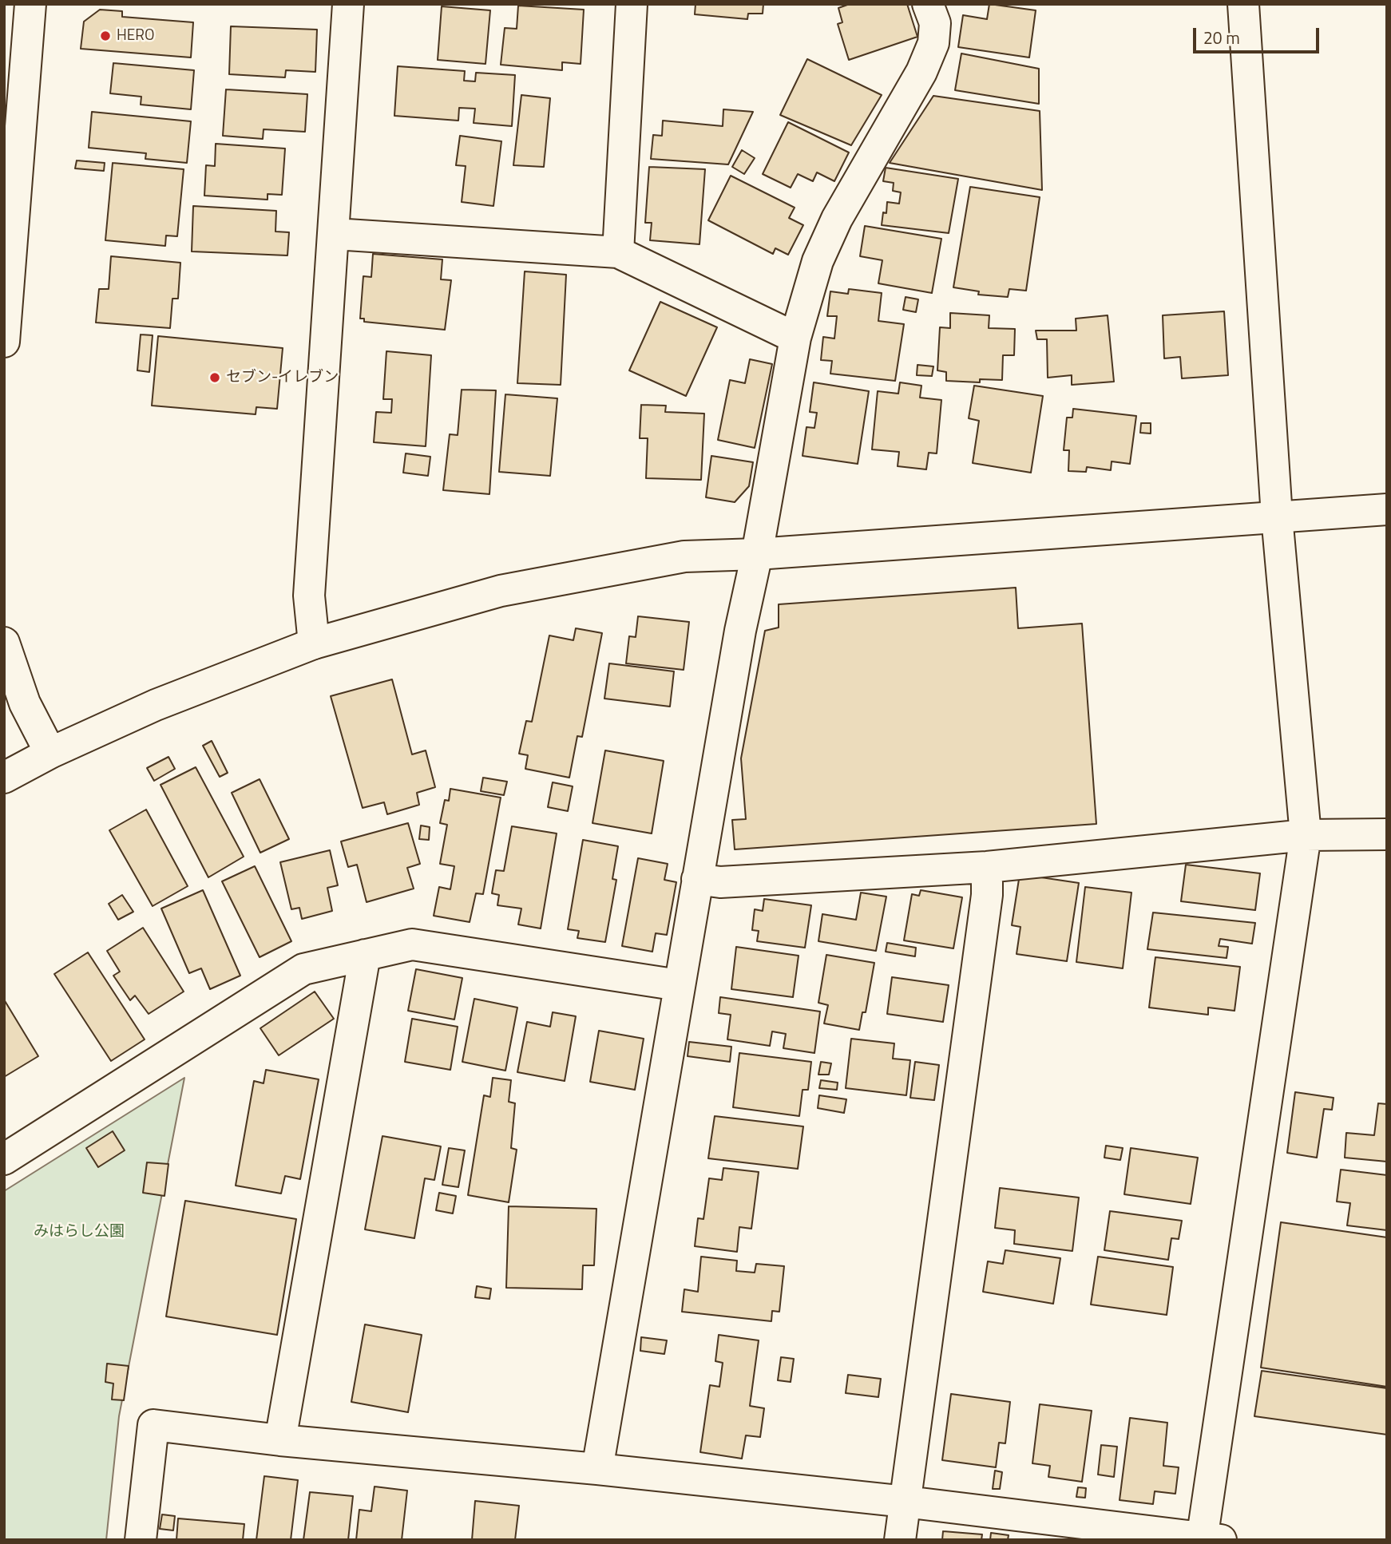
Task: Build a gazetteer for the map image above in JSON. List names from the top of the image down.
{
  "parks": ["みはらし公園"],
  "places": ["HERO", "セブン-イレブン"],
  "scale_bar": "20 m"
}
